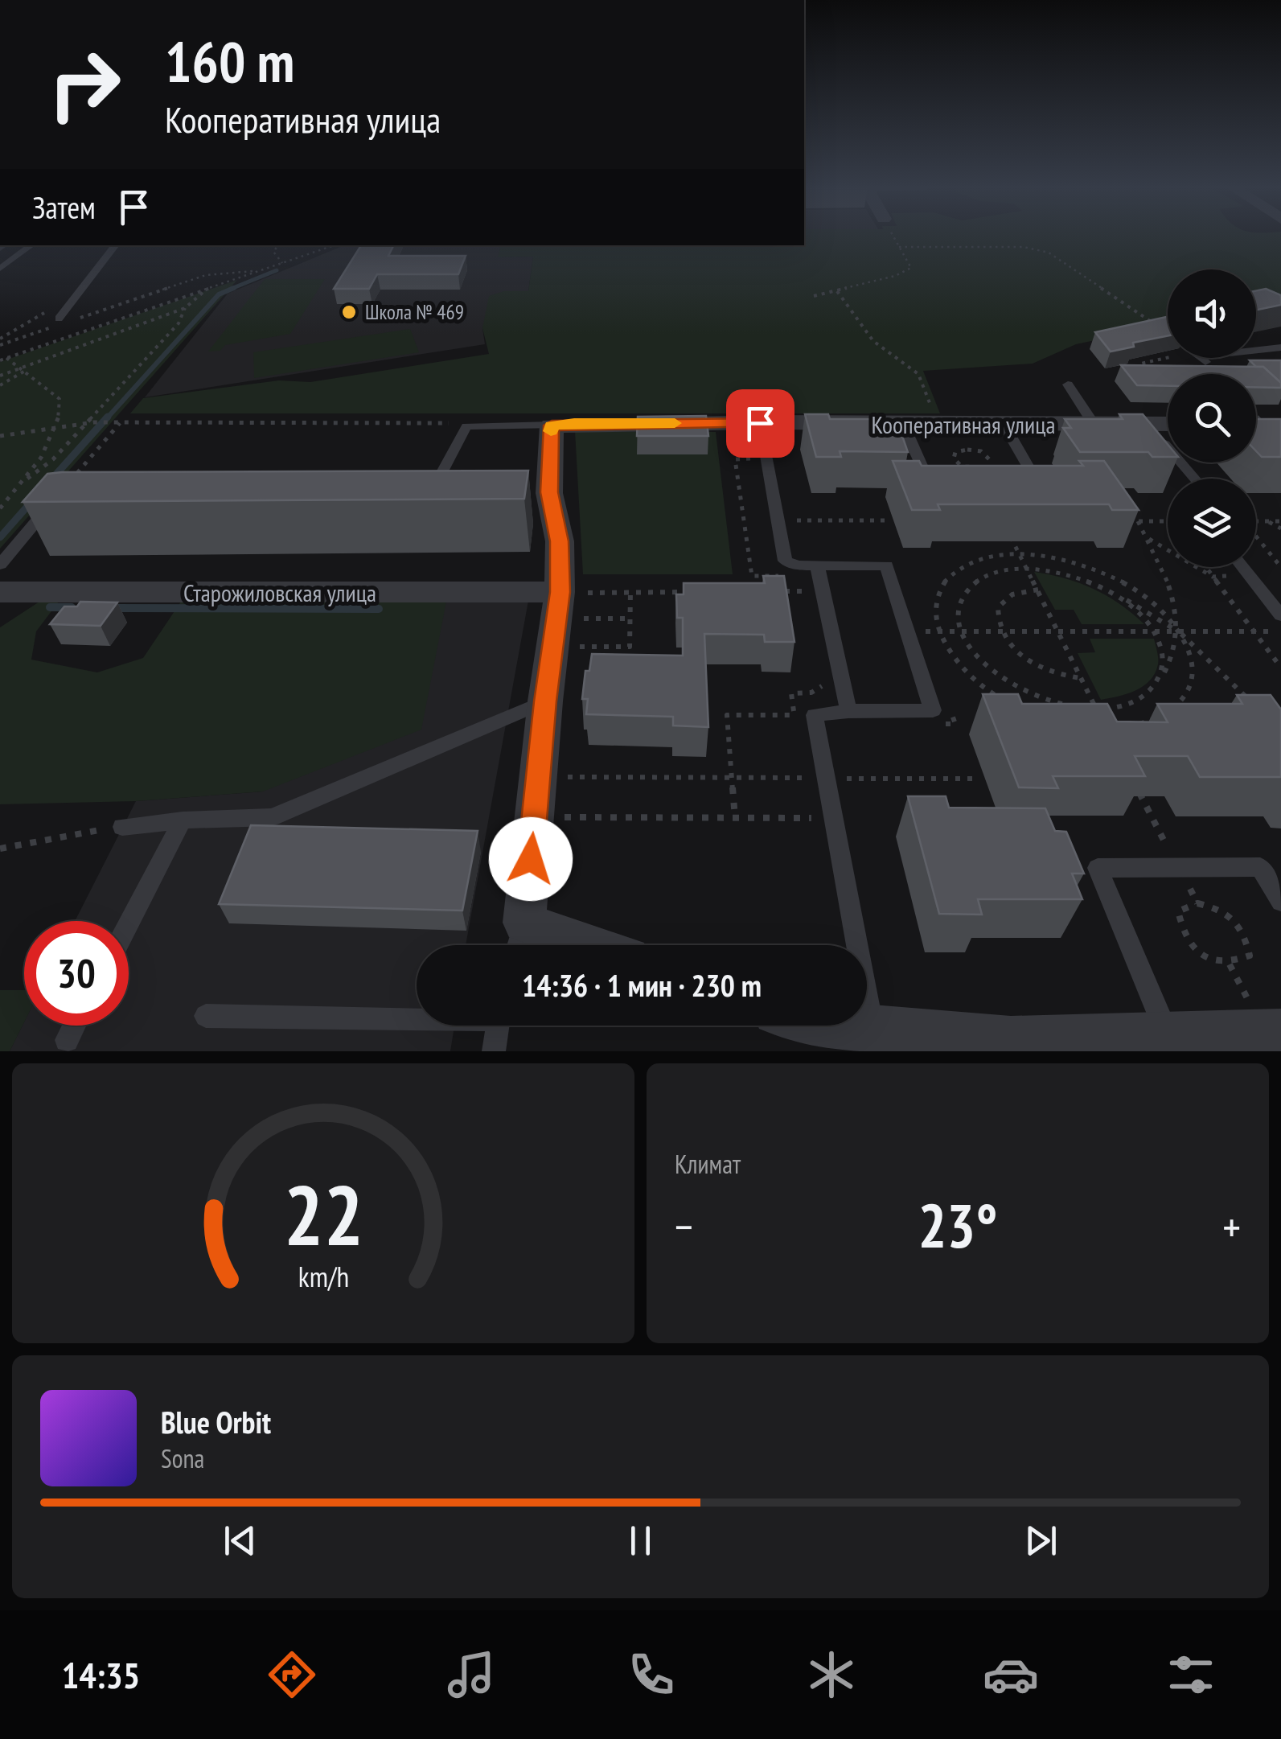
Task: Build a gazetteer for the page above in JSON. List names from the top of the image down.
{
  "streets": {
    "street": ["Кооперативная улица", "Старожиловская улица"]
  },
  "places": ["Школа № 469"],
  "page": {
    "turn": ["160 m", "Кооперативная улица"],
    "then": "Затем",
    "limit": "30",
    "trip": "14:36 · 1 мин · 230 m",
    "tile": "Климат",
    "heat": ["−", "23°", "+"],
    "song": ["Blue Orbit", "Sona"],
    "tabs": "14:35",
    "gauge": ["22", "km/h"]
  }
}
